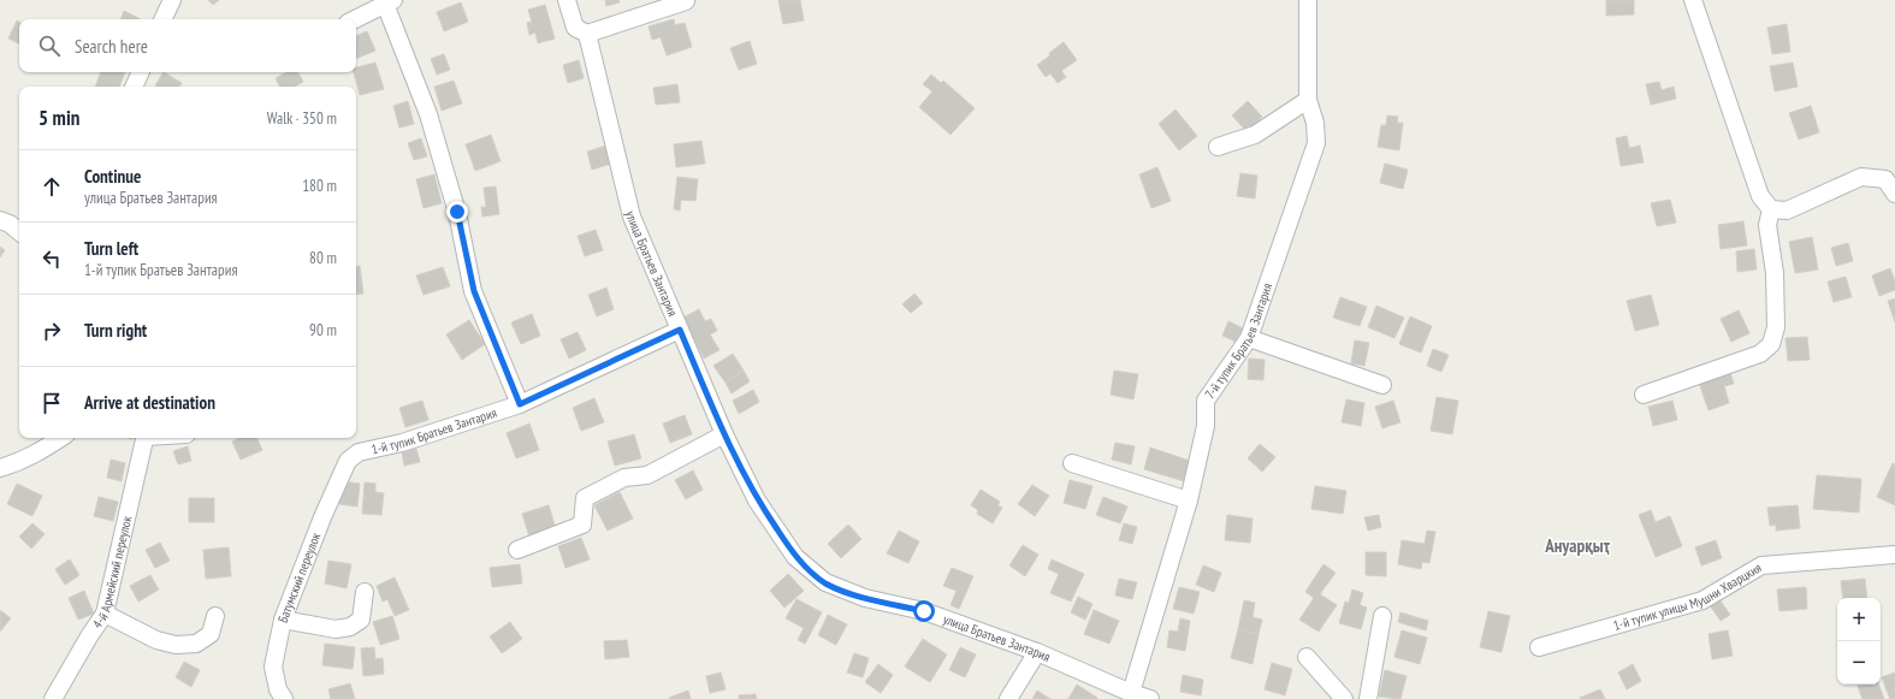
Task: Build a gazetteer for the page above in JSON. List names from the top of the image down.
{
  "streets": {
    "street": [
      "улица Братьев Зантария",
      "7-й тупик Братьев Зантария",
      "1-й тупик Братьев Зантария",
      "4-й Армейский переулок",
      "Батумский переулок",
      "1-й тупик улицы Мушни Хварцкия"
    ]
  },
  "crossings": [
    ["улица Братьев Зантария", "7-й тупик Братьев Зантария"],
    ["улица Братьев Зантария", "1-й тупик Братьев Зантария"],
    ["1-й тупик Братьев Зантария", "Батумский переулок"]
  ],
  "districts": ["Ануарқыҭ"],
  "page": {
    "search": "Search here",
    "heading": ["5 min", "Walk · 350 m"],
    "list": [
      ["Continue", "улица Братьев Зантария", "180 m"],
      ["Turn left", "1-й тупик Братьев Зантария", "80 m"],
      ["Turn right", "90 m"],
      "Arrive at destination"
    ],
    "map_buttons": ["+", "−"]
  }
}
